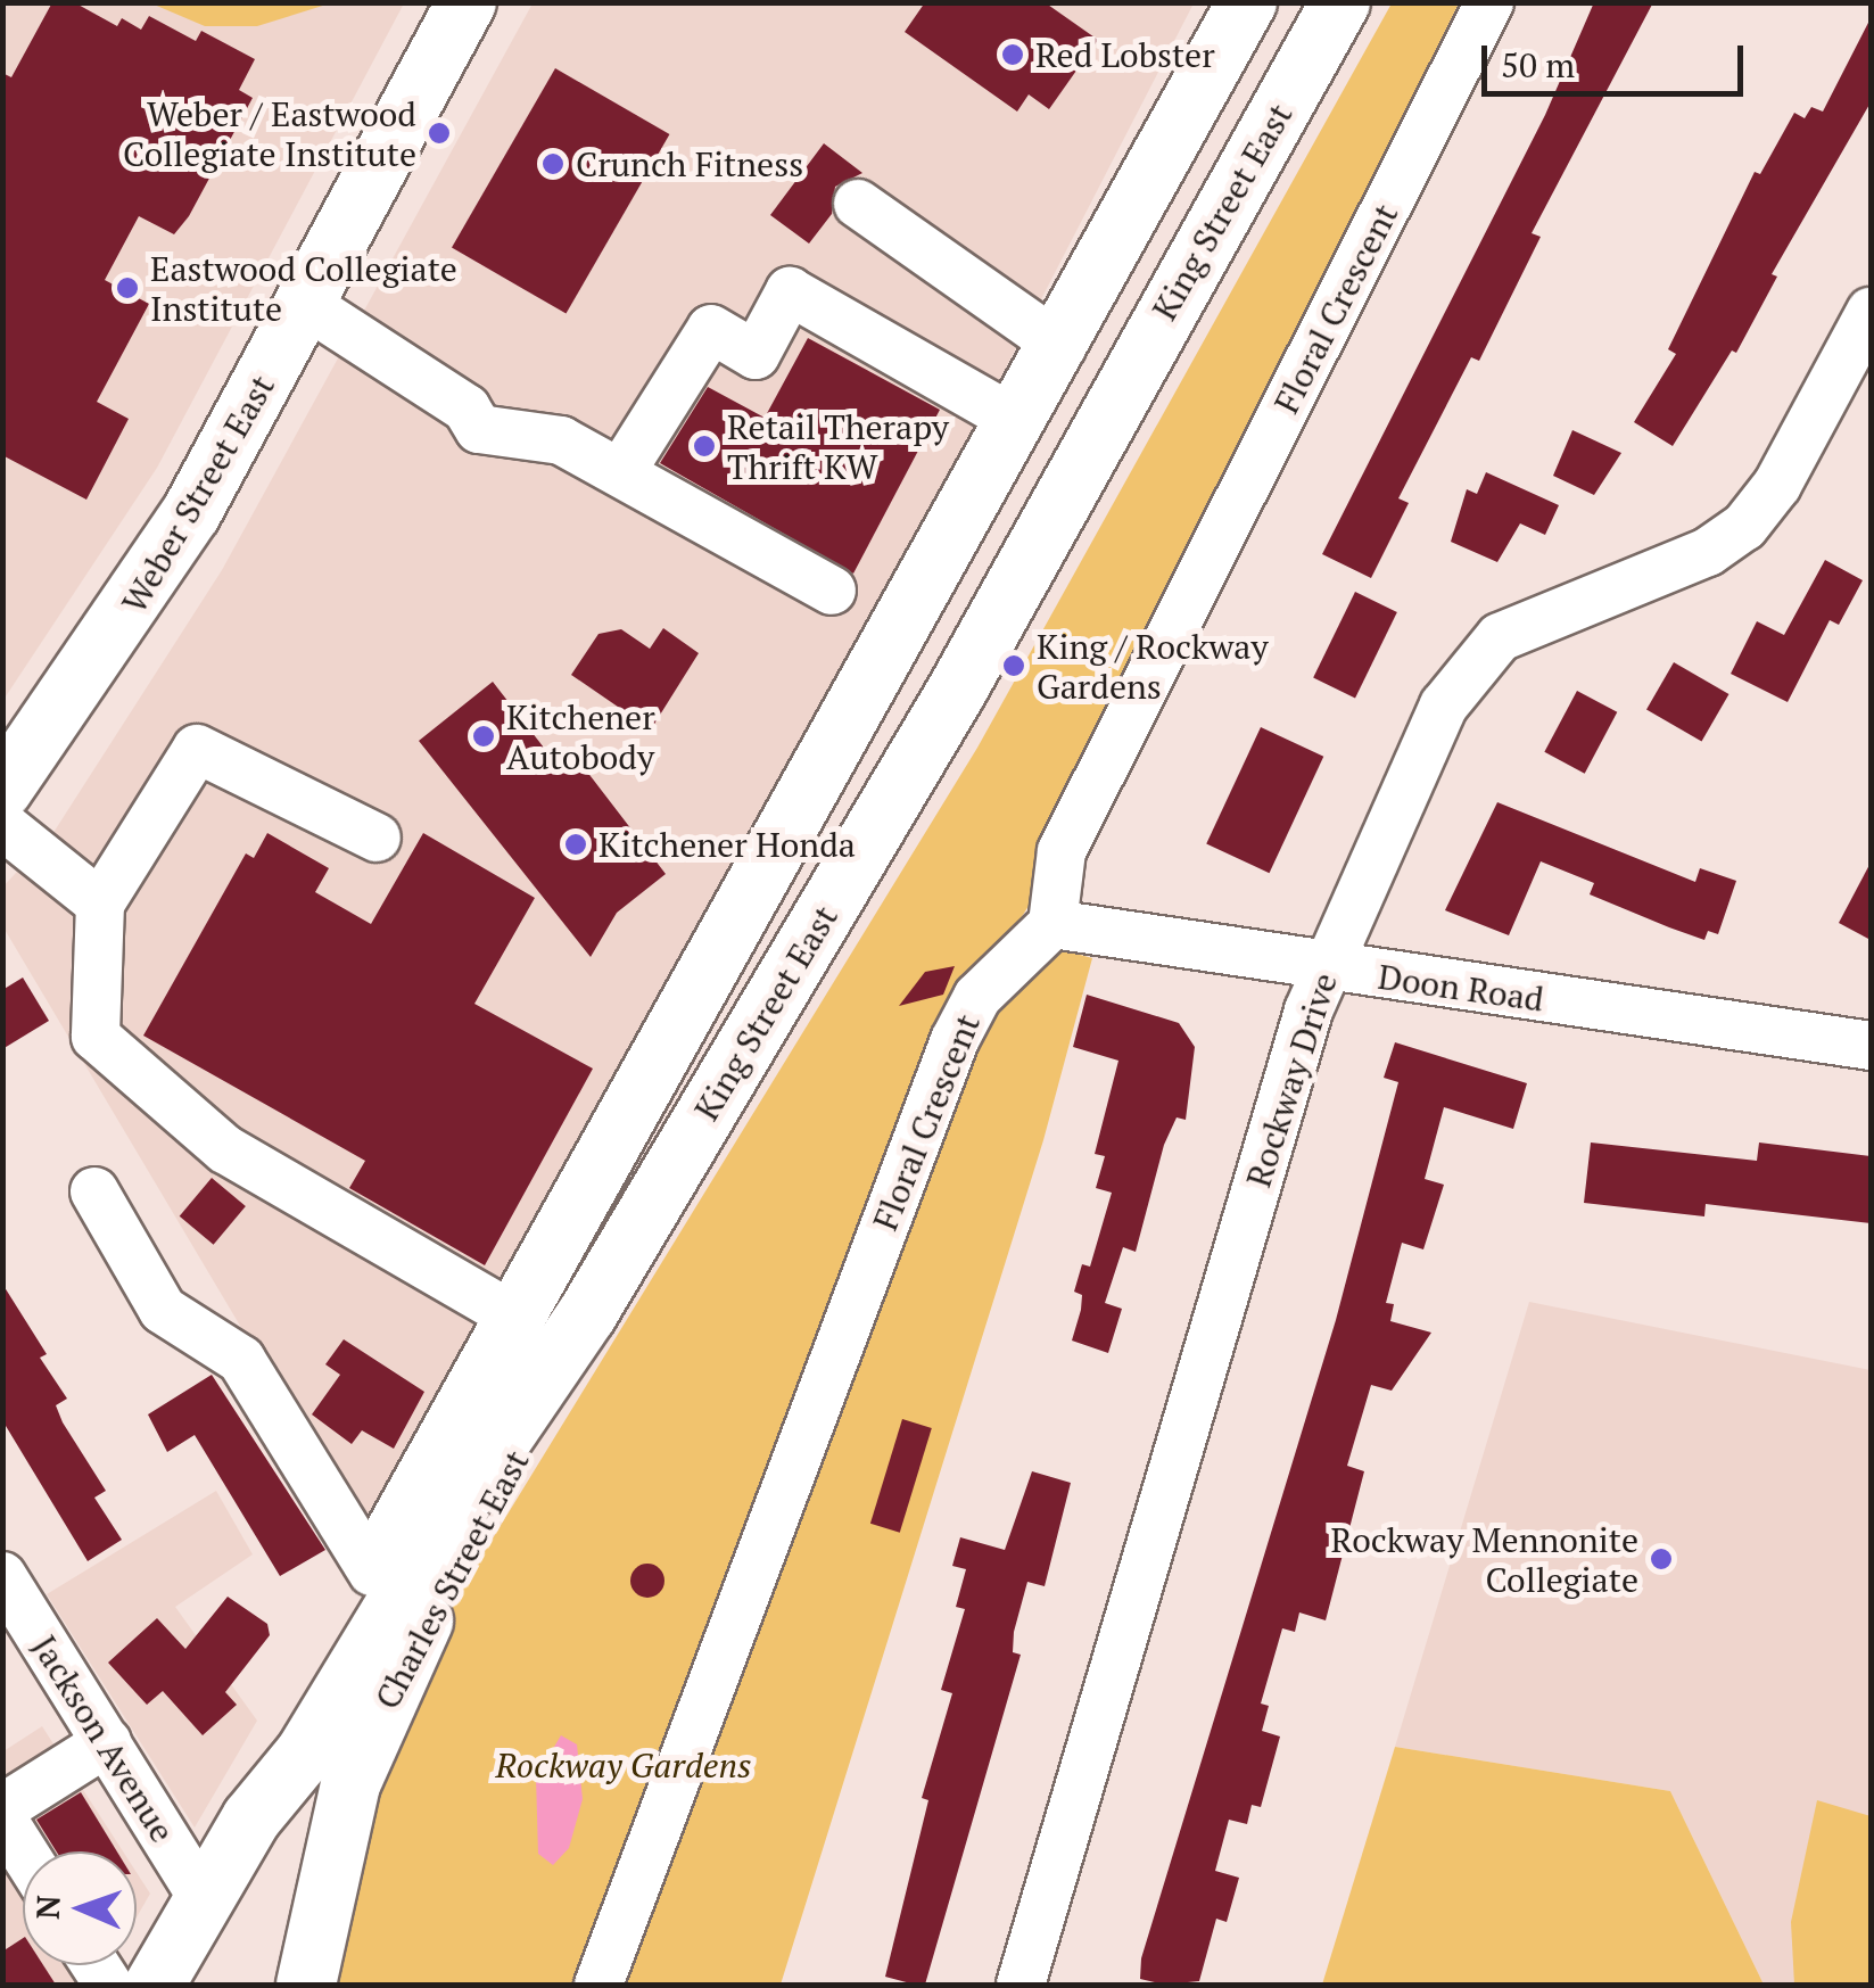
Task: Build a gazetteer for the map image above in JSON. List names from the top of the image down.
{
  "streets": {
    "main road": ["King Street East", "Weber Street East", "Charles Street East"],
    "street": [
      "Floral Crescent",
      "Doon Road",
      "Rockway Drive",
      "Jackson Avenue"
    ]
  },
  "crossings": [
    ["King Street East", "Charles Street East"],
    ["King Street East", "Jackson Avenue"],
    ["Floral Crescent", "Doon Road"],
    ["Doon Road", "Rockway Drive"]
  ],
  "parks": ["Rockway Gardens"],
  "places": [
    "Red Lobster",
    "Weber / Eastwood Collegiate Institute",
    "Crunch Fitness",
    "Eastwood Collegiate Institute",
    "Retail Therapy Thrift KW",
    "King / Rockway Gardens",
    "Kitchener Autobody",
    "Kitchener Honda",
    "Rockway Mennonite Collegiate"
  ],
  "scale_bar": "50 m",
  "north": "left"
}
